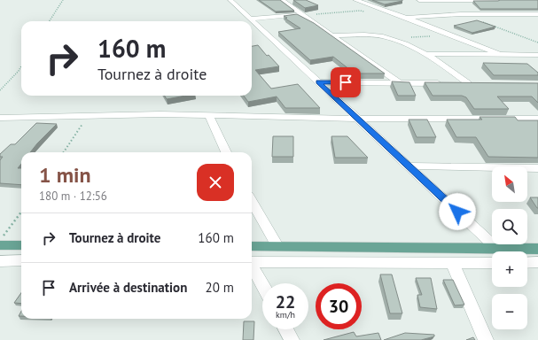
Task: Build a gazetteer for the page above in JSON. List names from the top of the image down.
{
  "north": "top left",
  "page": {
    "turn": ["160 m", "Tournez à droite"],
    "heading": ["1 min", "180 m · 12:56"],
    "map_buttons": ["+", "−"],
    "list": [
      {
        "name": "Tournez à droite",
        "value": "160 m"
      },
      {
        "name": "Arrivée à destination",
        "value": "20 m"
      }
    ],
    "speed": "22 km/h",
    "limit": "30"
  }
}
